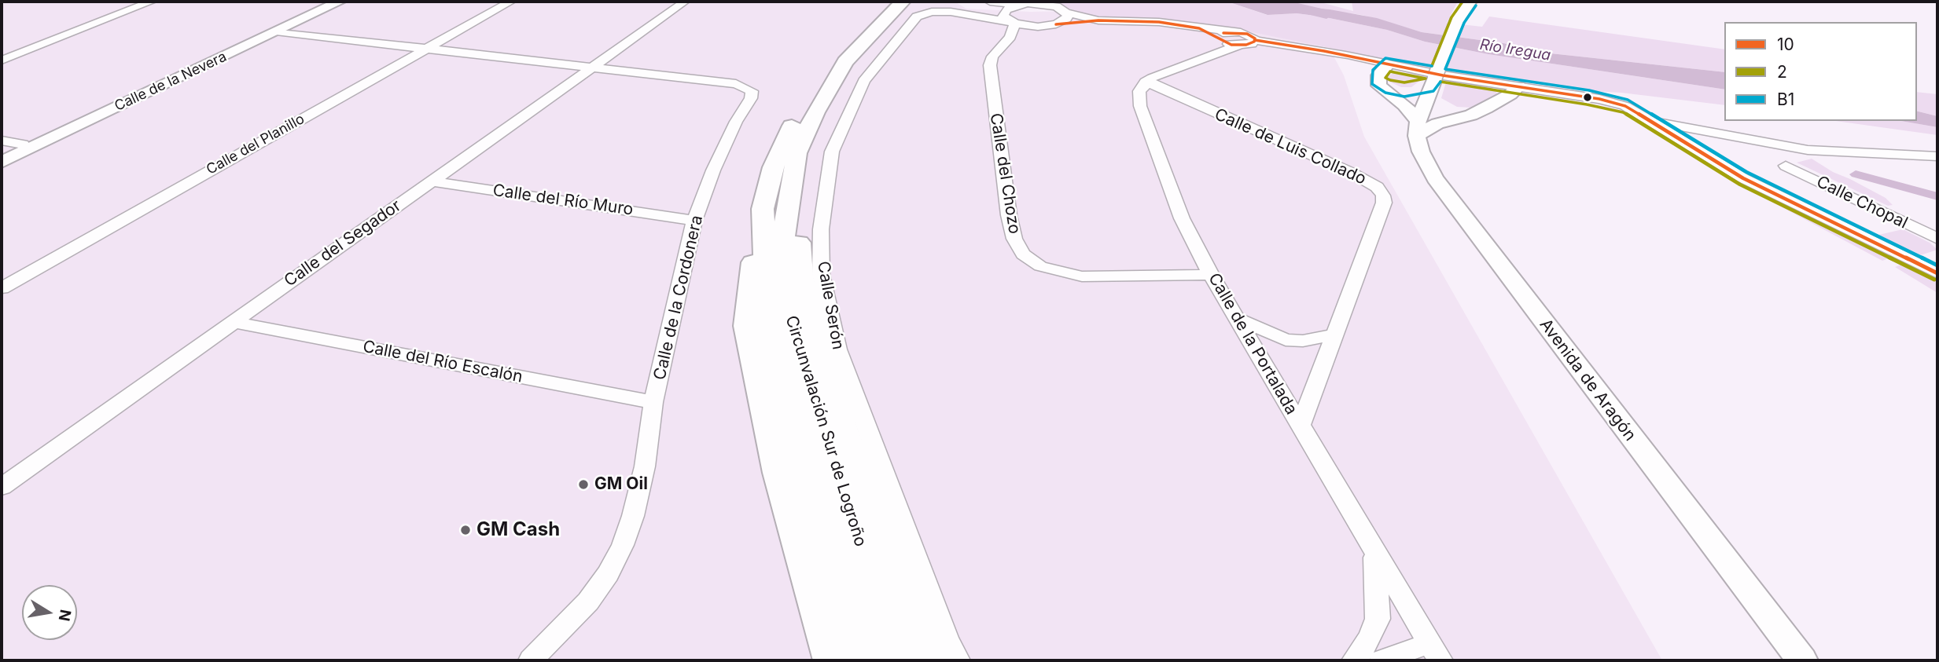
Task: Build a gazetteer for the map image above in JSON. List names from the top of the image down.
{
  "streets": {
    "highway": ["Circunvalación Sur de Logroño"],
    "main road": ["Calle de la Nevera", "Avenida de Aragón"],
    "street": [
      "Calle del Planillo",
      "Calle de Luis Collado",
      "Calle del Chozo",
      "Calle del Río Muro",
      "Calle Chopal",
      "Calle del Segador",
      "Calle de la Cordonera",
      "Calle Serón",
      "Calle de la Portalada",
      "Calle del Río Escalón"
    ]
  },
  "crossings": [
    ["Calle de la Nevera", "Calle de la Cordonera"],
    ["Calle del Planillo", "Calle de la Cordonera"],
    ["Calle de Luis Collado", "Calle de la Portalada"],
    ["Calle del Chozo", "Calle Serón"],
    ["Calle del Chozo", "Calle de la Portalada"],
    ["Calle del Río Muro", "Calle del Segador"],
    ["Calle del Río Muro", "Calle de la Cordonera"],
    ["Calle del Segador", "Calle de la Cordonera"],
    ["Calle del Segador", "Calle del Río Escalón"],
    ["Calle de la Cordonera", "Calle del Río Escalón"]
  ],
  "water": ["Río Iregua"],
  "places": ["GM Oil", "GM Cash"],
  "lines": ["transit line 2", "transit line B1", "transit line 10"],
  "legend": ["10", "2", "B1"],
  "north": "right"
}
